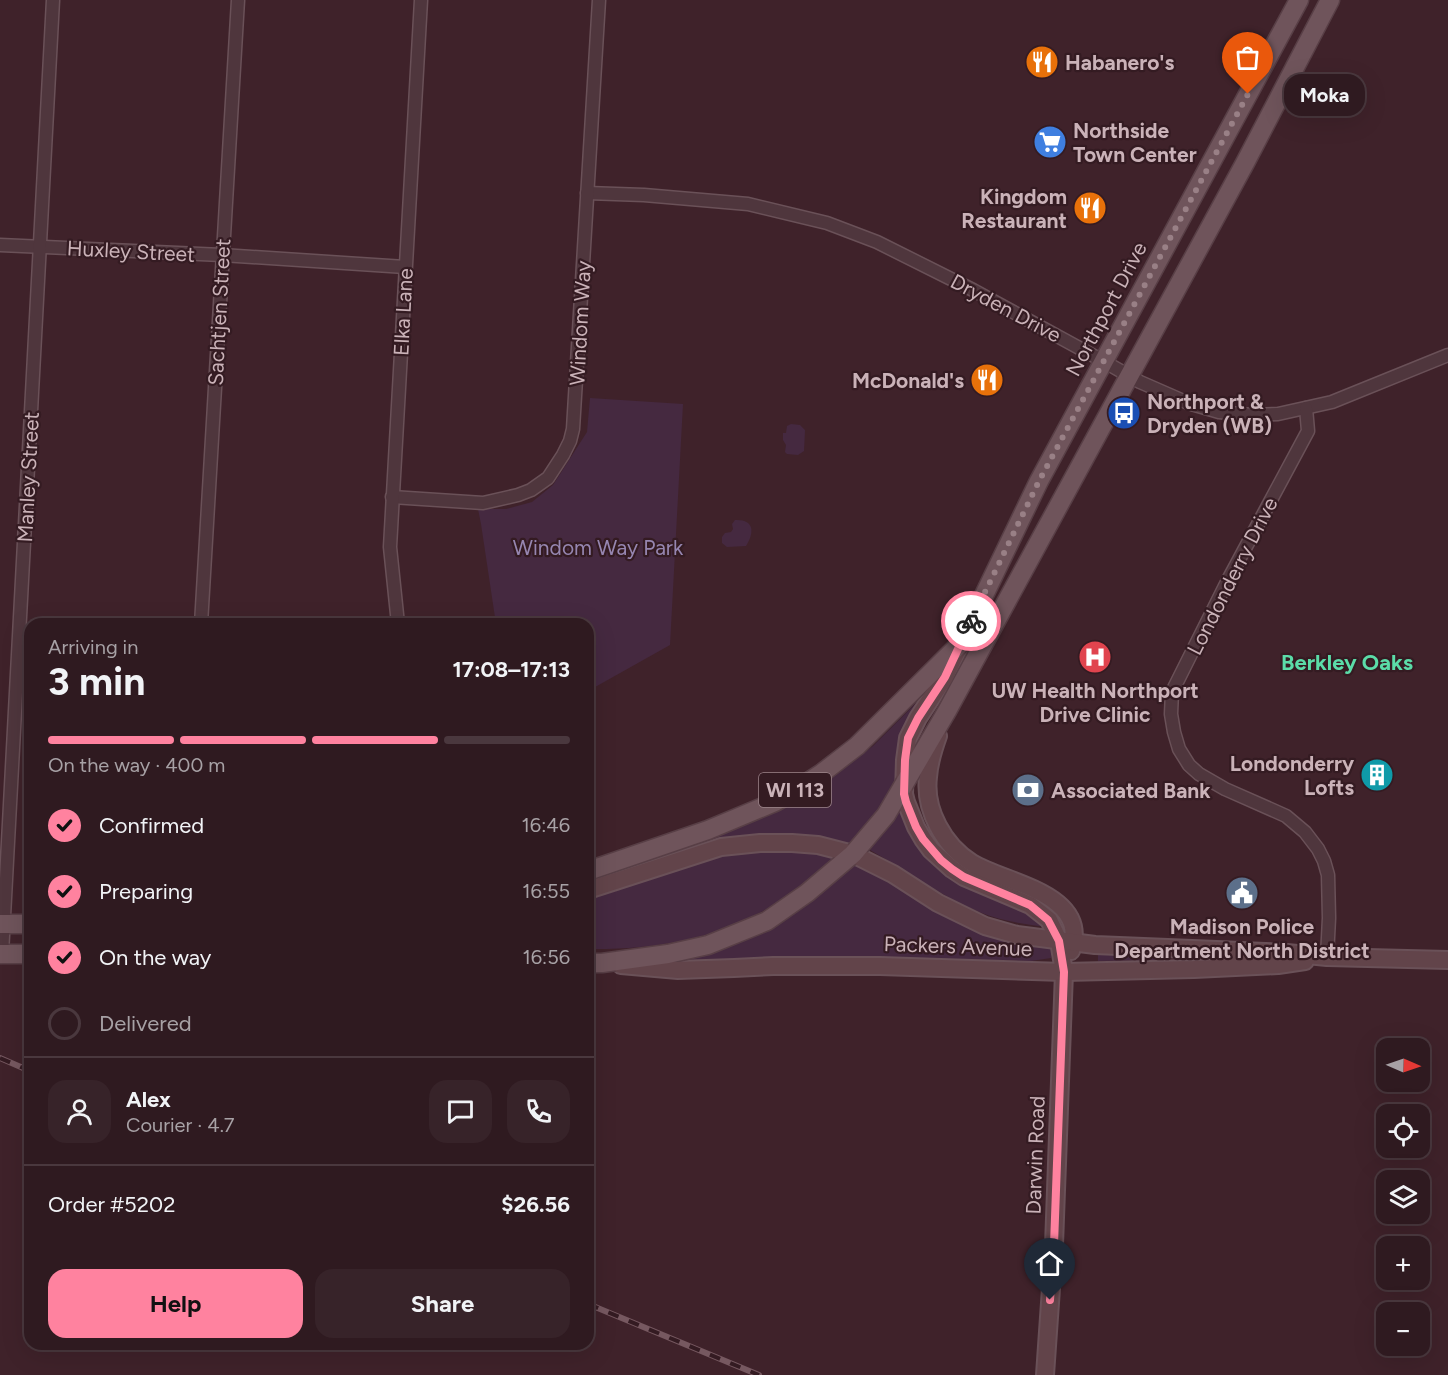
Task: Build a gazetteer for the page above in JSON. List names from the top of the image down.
{
  "streets": {
    "main road": [
      "Northport Drive",
      "WI 113",
      "Packers Avenue",
      "Darwin Road"
    ],
    "street": [
      "Huxley Street",
      "Dryden Drive",
      "Sachtjen Street",
      "Elka Lane",
      "Windom Way",
      "Manley Street",
      "Londonderry Drive"
    ]
  },
  "crossings": [
    ["Huxley Street", "Sachtjen Street"],
    ["Huxley Street", "Elka Lane"],
    ["Huxley Street", "Manley Street"],
    ["Dryden Drive", "Northport Drive"],
    ["Dryden Drive", "Windom Way"],
    ["Dryden Drive", "Londonderry Drive"],
    ["Northport Drive", "WI 113"],
    ["Elka Lane", "Windom Way"],
    ["Londonderry Drive", "Packers Avenue"],
    ["Packers Avenue", "Darwin Road"]
  ],
  "districts": ["Berkley Oaks"],
  "parks": ["Windom Way Park"],
  "places": {
    "restaurant": ["Habanero's", "Kingdom Restaurant", "McDonald's"],
    "other": ["Moka"],
    "supermarket": ["Northside Town Center"],
    "bus stop": ["Northport & Dryden (WB)"],
    "hospital": ["UW Health Northport Drive Clinic"],
    "building": ["Londonderry Lofts"],
    "bank": ["Associated Bank"],
    "public building": ["Madison Police Department North District"]
  },
  "north": "right",
  "page": {
    "bubble": "Moka",
    "heading": ["3 min", "Arriving in", "17:08–17:13"],
    "panel": [
      "Alex",
      "Courier · 4.7",
      "Order #5202",
      "$26.56"
    ],
    "bar": "On the way · 400 m",
    "list": [
      ["Confirmed", "16:46"],
      ["Preparing", "16:55"],
      ["On the way", "16:56"],
      "Delivered"
    ],
    "map_buttons": ["+", "−"],
    "buttons": ["Help", "Share"]
  }
}
